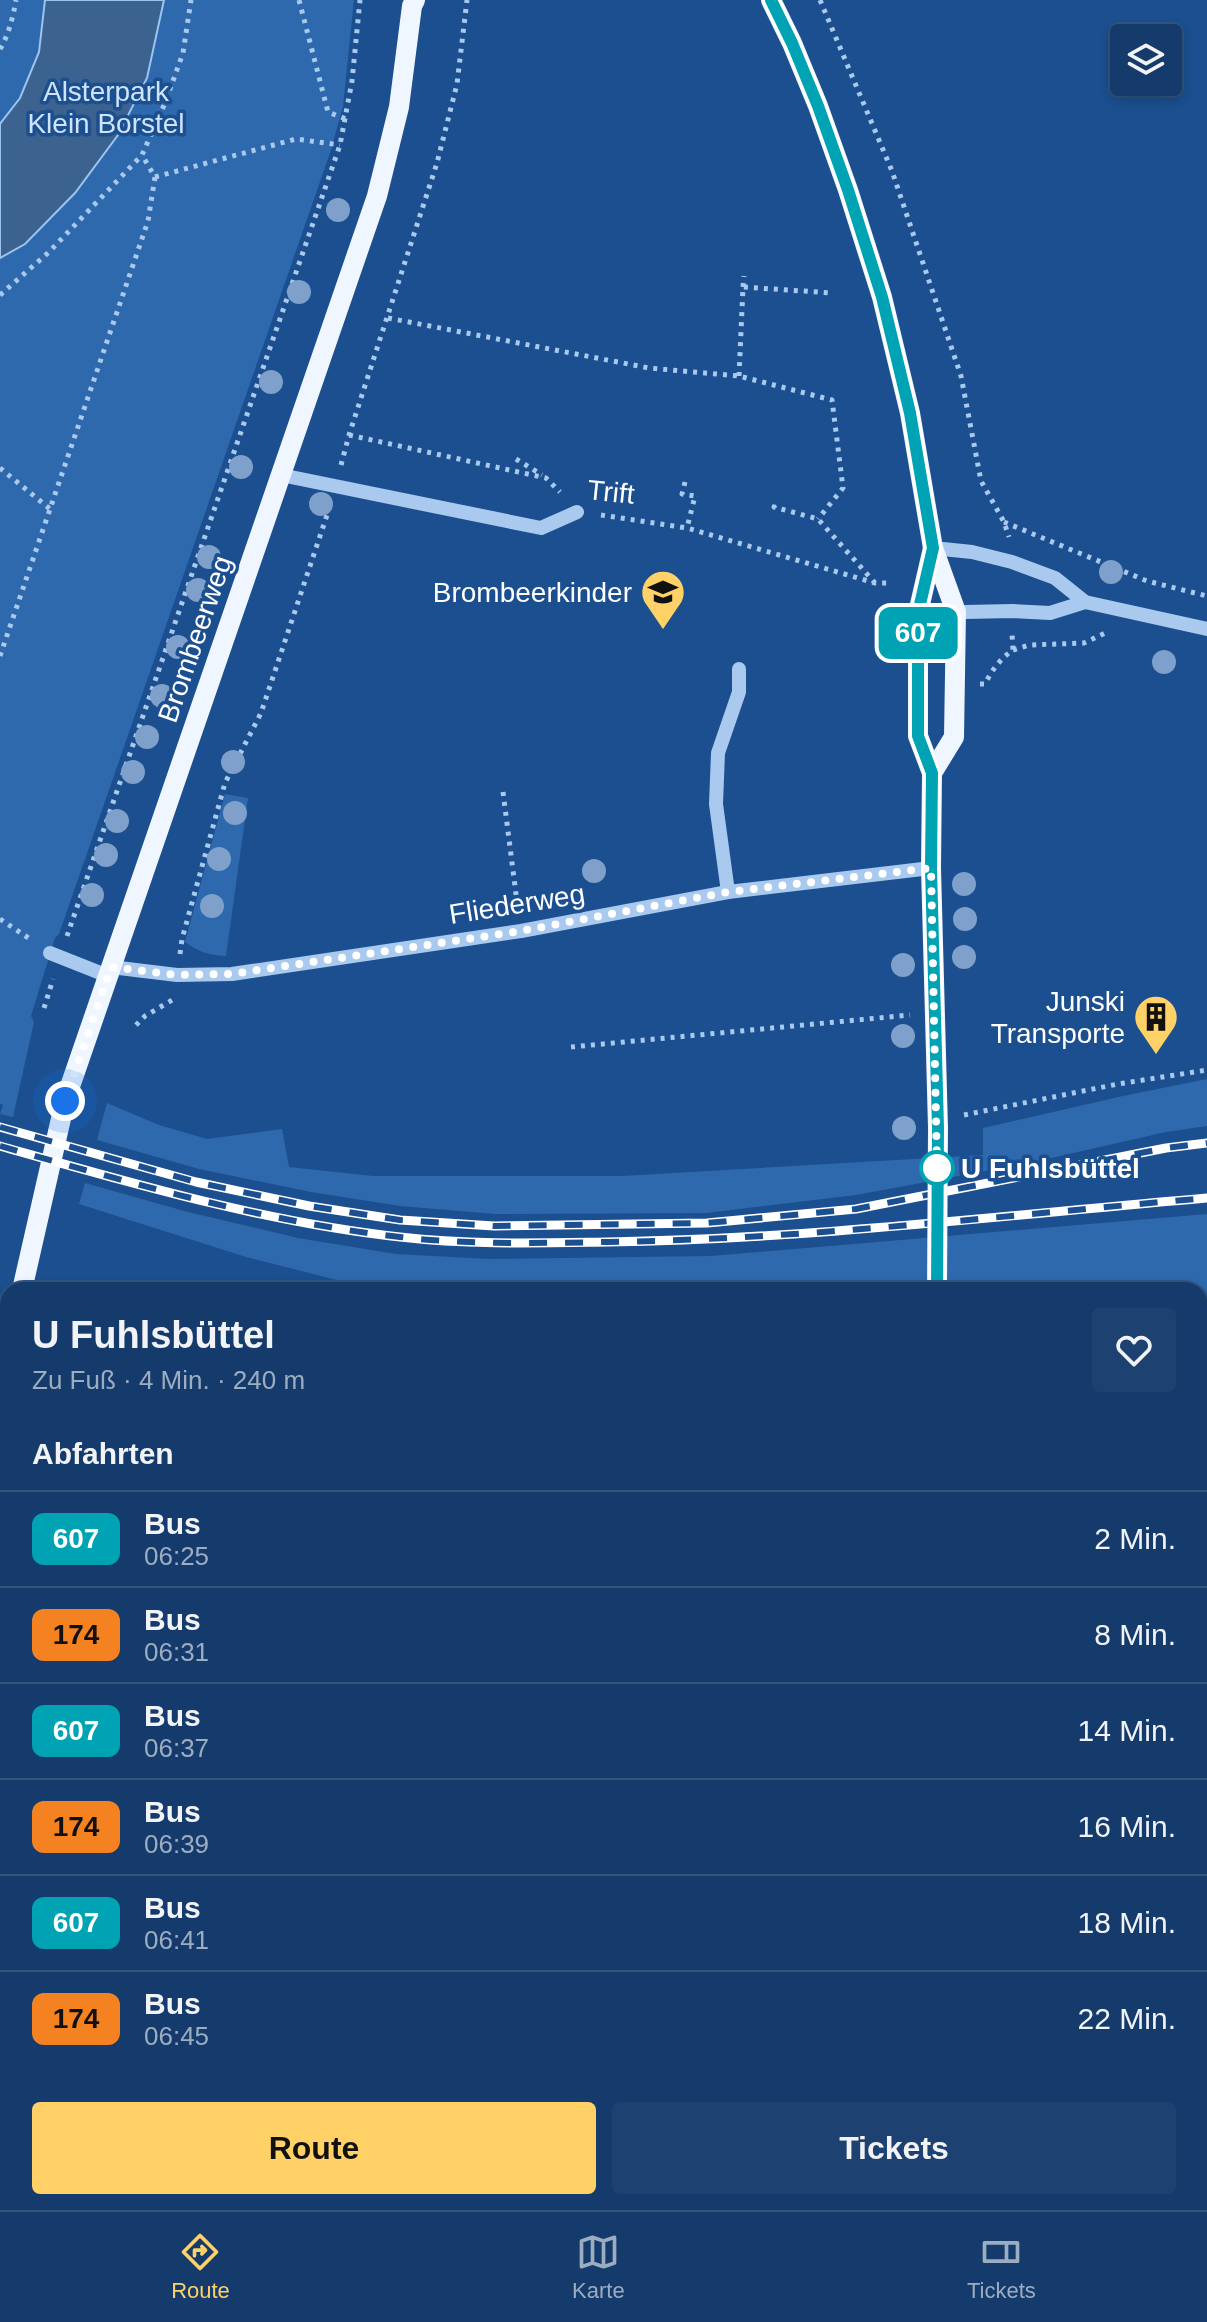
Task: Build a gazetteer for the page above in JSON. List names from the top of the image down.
{
  "streets": {
    "main road": ["Brombeerweg"],
    "street": ["Trift", "Fliederweg"]
  },
  "crossings": [
    ["Trift", "Brombeerweg"],
    ["Brombeerweg", "Fliederweg"]
  ],
  "parks": ["Alsterpark Klein Borstel"],
  "places": {
    "school or university": ["Brombeerkinder"],
    "building": ["Junski Transporte"],
    "other": ["U Fuhlsbüttel"]
  },
  "lines": ["bus line 607"],
  "page": {
    "on_map": "607",
    "heading": [
      ["U Fuhlsbüttel", "Zu Fuß · 4 Min. · 240 m"],
      "Abfahrten"
    ],
    "list": [
      {
        "mark": "607",
        "name": "Bus",
        "note": "06:25",
        "value": "2 Min."
      },
      {
        "mark": "174",
        "name": "Bus",
        "note": "06:31",
        "value": "8 Min."
      },
      {
        "mark": "607",
        "name": "Bus",
        "note": "06:37",
        "value": "14 Min."
      },
      {
        "mark": "174",
        "name": "Bus",
        "note": "06:39",
        "value": "16 Min."
      },
      {
        "mark": "607",
        "name": "Bus",
        "note": "06:41",
        "value": "18 Min."
      },
      {
        "mark": "174",
        "name": "Bus",
        "note": "06:45",
        "value": "22 Min."
      }
    ],
    "buttons": ["Route", "Tickets"],
    "tabs": ["Route", "Karte", "Tickets"]
  }
}
